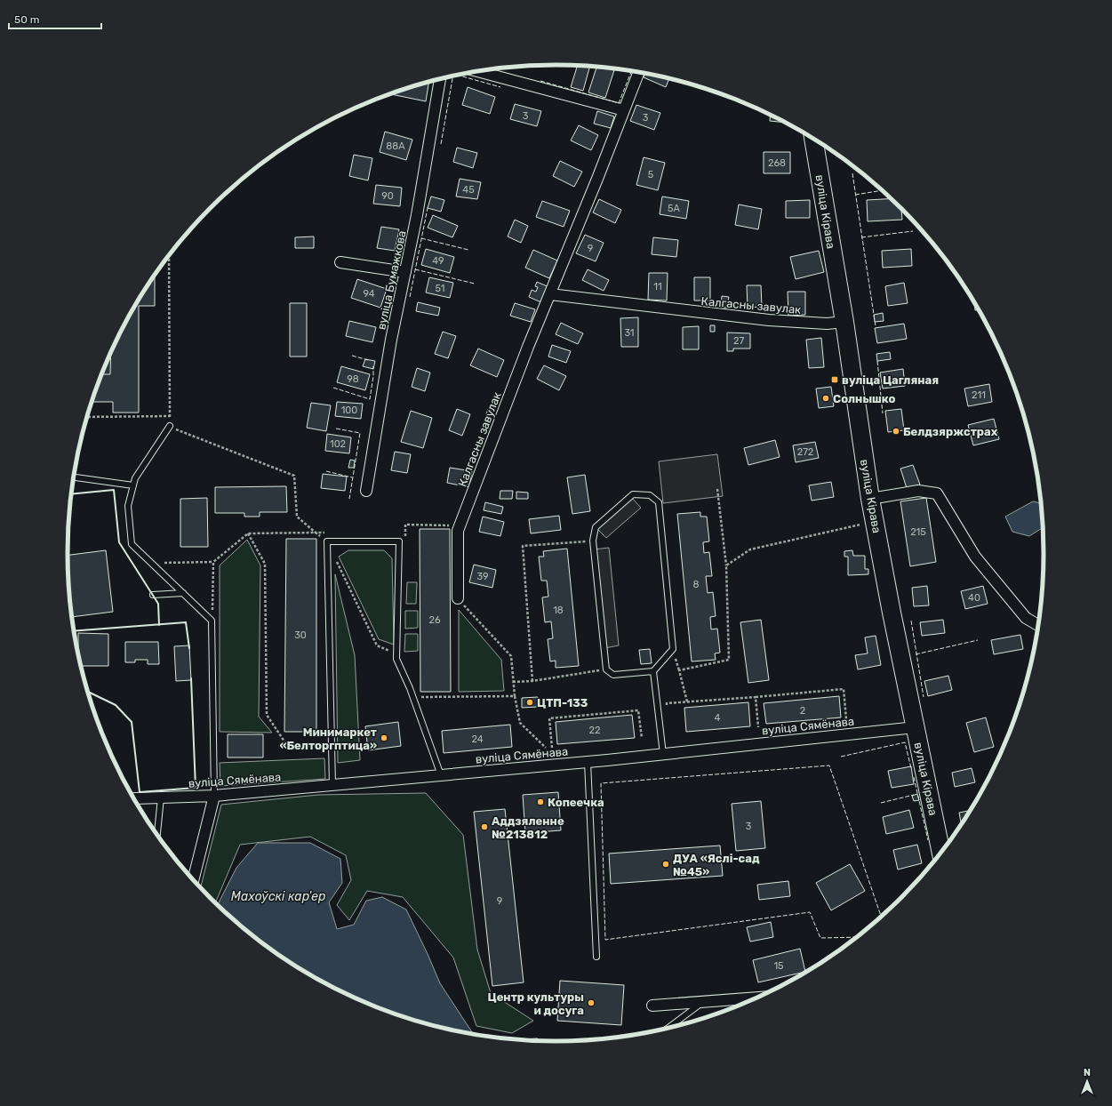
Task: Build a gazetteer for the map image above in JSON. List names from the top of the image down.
{
  "streets": {
    "main road": ["вуліца Кірава"],
    "street": ["вуліца Бумажкова", "Калгасны завулак", "вуліца Сямёнава"]
  },
  "crossings": [
    ["вуліца Кірава", "Калгасны завулак"],
    ["вуліца Кірава", "вуліца Сямёнава"]
  ],
  "water": ["Махоўскі кар'ер"],
  "places": {
    "transit": ["вуліца Цагляная"],
    "other": [
      "Солнышко",
      "Белдзяржстрах",
      "ЦТП-133",
      "Минимаркет «Белторгптица»",
      "Копеечка",
      "Аддзяленне №213812",
      "ДУА «Яслі-сад №45»",
      "Центр культуры и досуга"
    ]
  },
  "house_numbers": [
    "3",
    "3",
    "88А",
    "268",
    "5",
    "45",
    "90",
    "5А",
    "9",
    "49",
    "11",
    "51",
    "94",
    "31",
    "27",
    "98",
    "211",
    "100",
    "102",
    "272",
    "215",
    "39",
    "8",
    "40",
    "18",
    "26",
    "30",
    "2",
    "4",
    "22",
    "24",
    "3",
    "9",
    "15"
  ],
  "scale_bar": "50 m",
  "north": "top"
}
